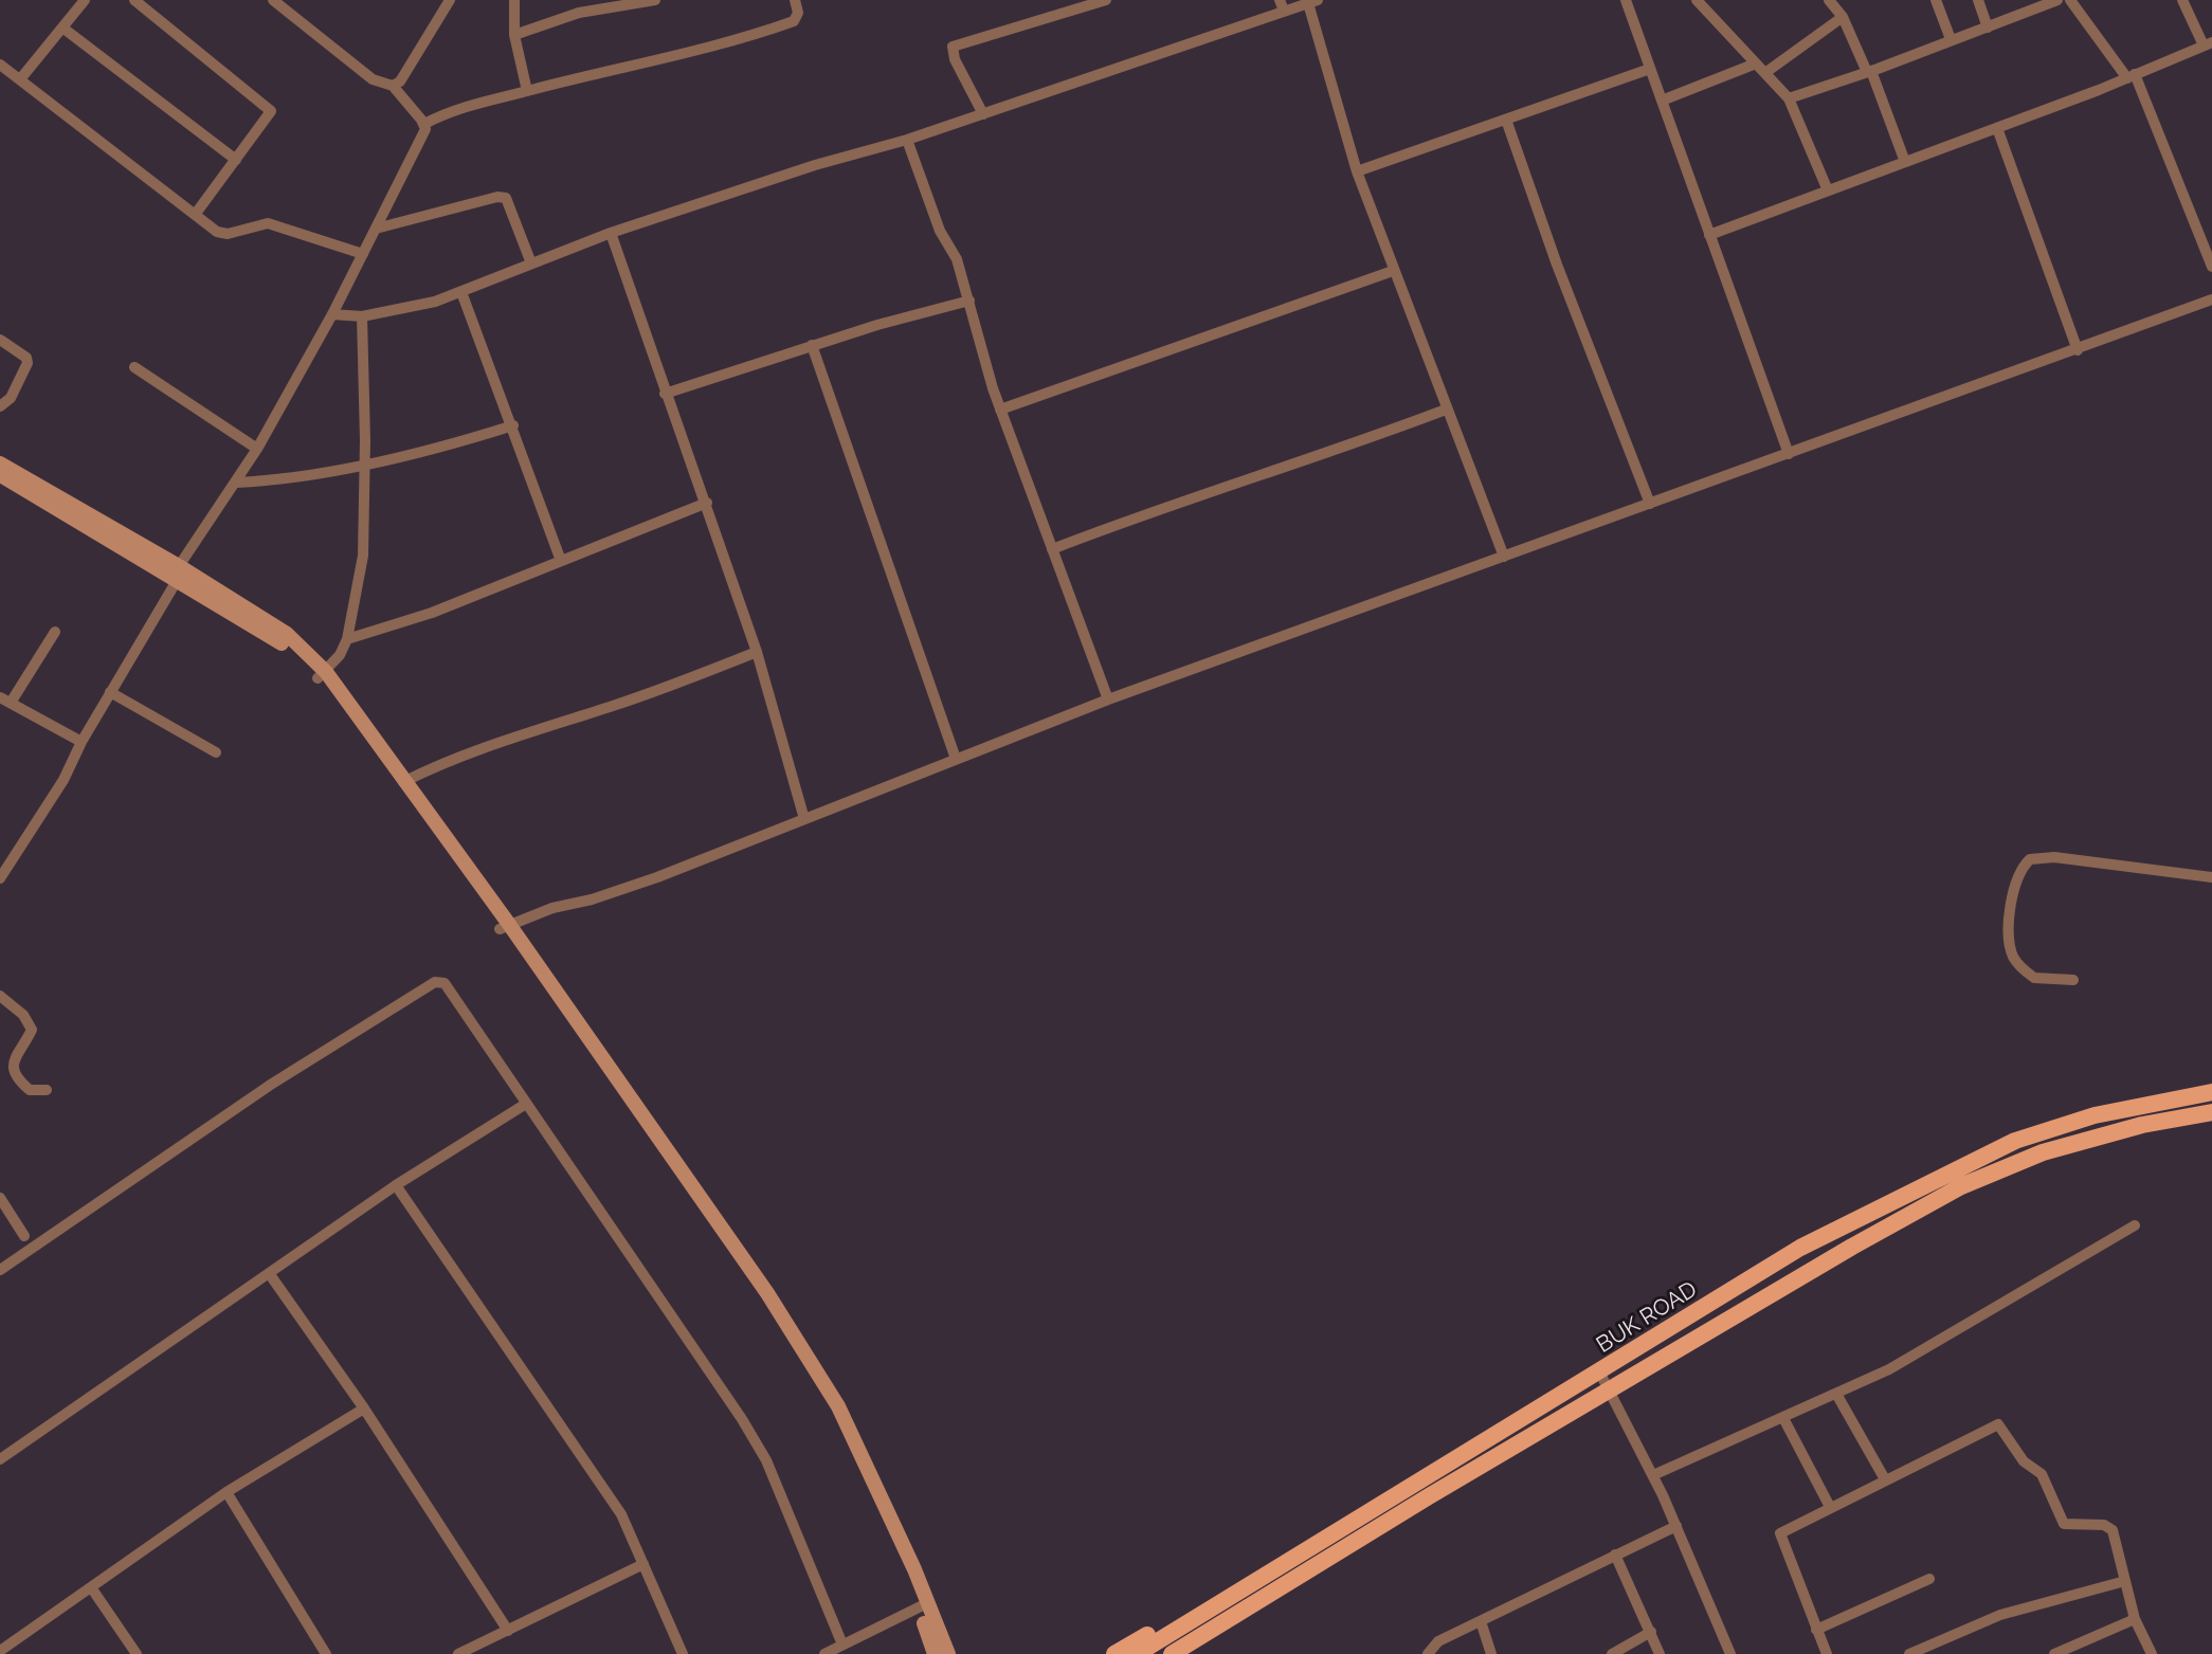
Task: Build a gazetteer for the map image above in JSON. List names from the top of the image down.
{
  "streets": {
    "main road": ["BUK ROAD"]
  }
}
